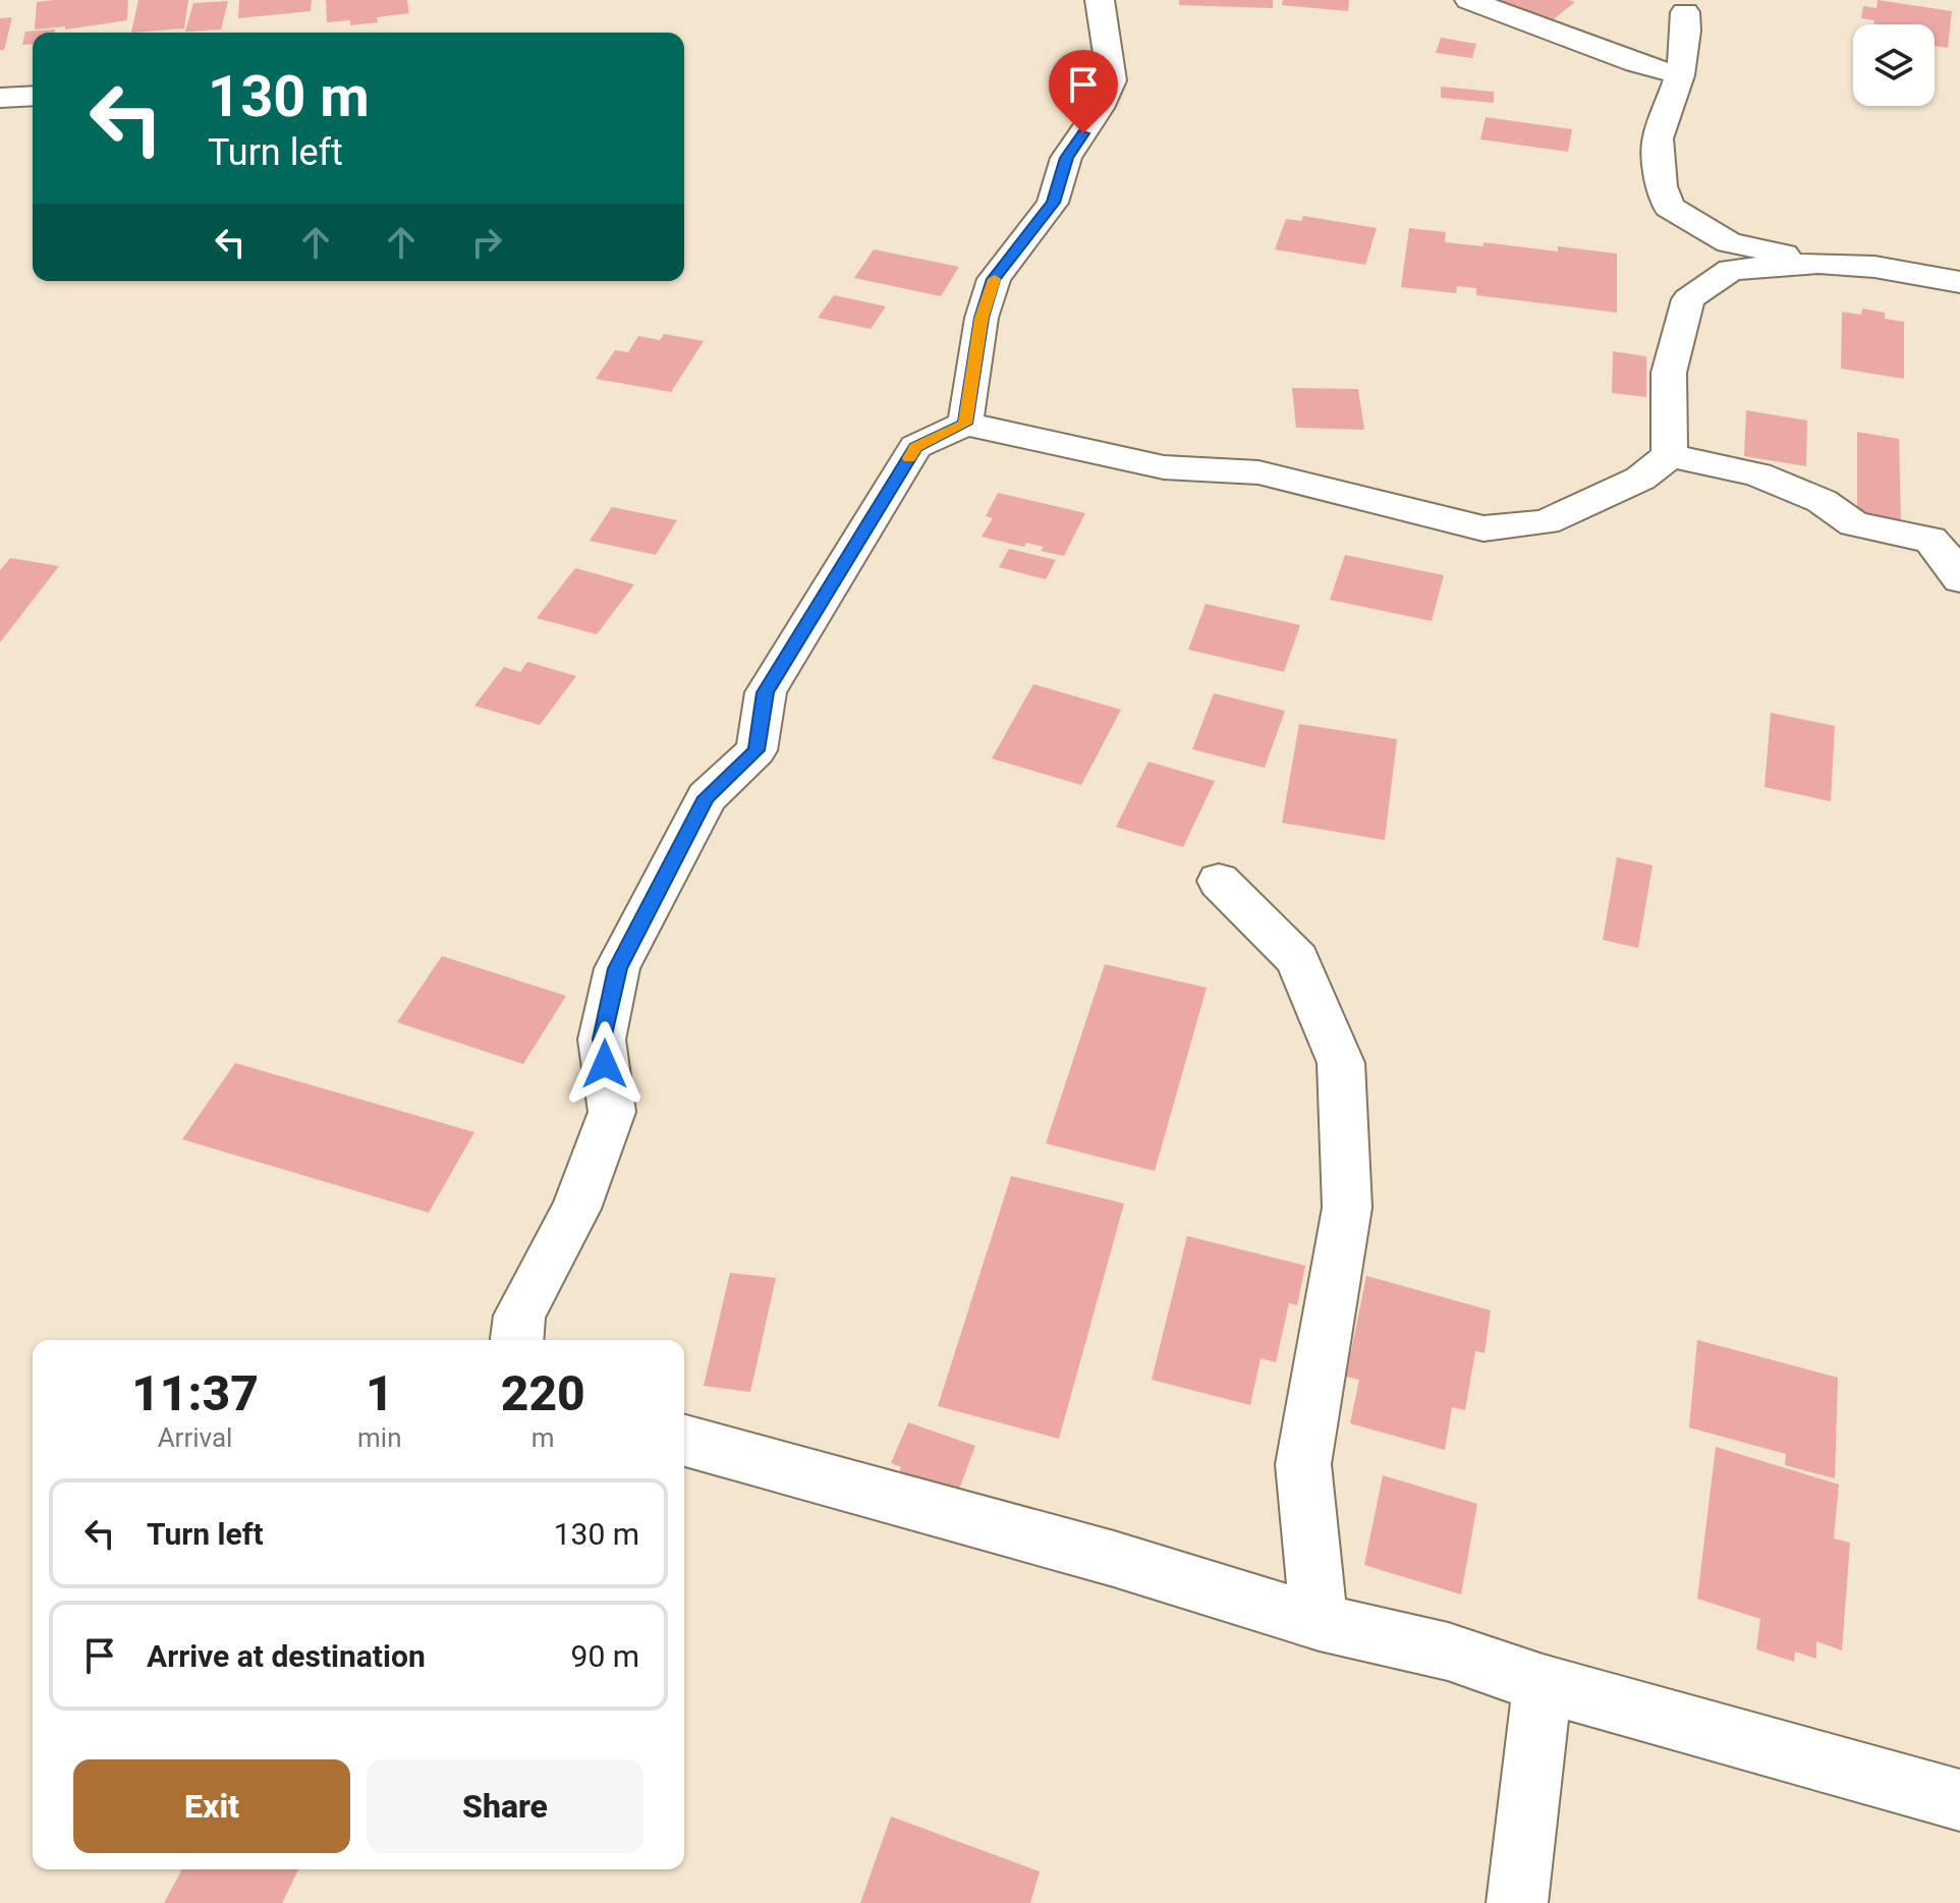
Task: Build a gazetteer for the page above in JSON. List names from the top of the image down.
{
  "page": {
    "turn": ["130 m", "Turn left"],
    "eta": [
      "11:37",
      "Arrival",
      "1",
      "min",
      "220",
      "m"
    ],
    "list": [
      {
        "name": "Turn left",
        "value": "130 m"
      },
      {
        "name": "Arrive at destination",
        "value": "90 m"
      }
    ],
    "buttons": ["Exit", "Share"]
  }
}
